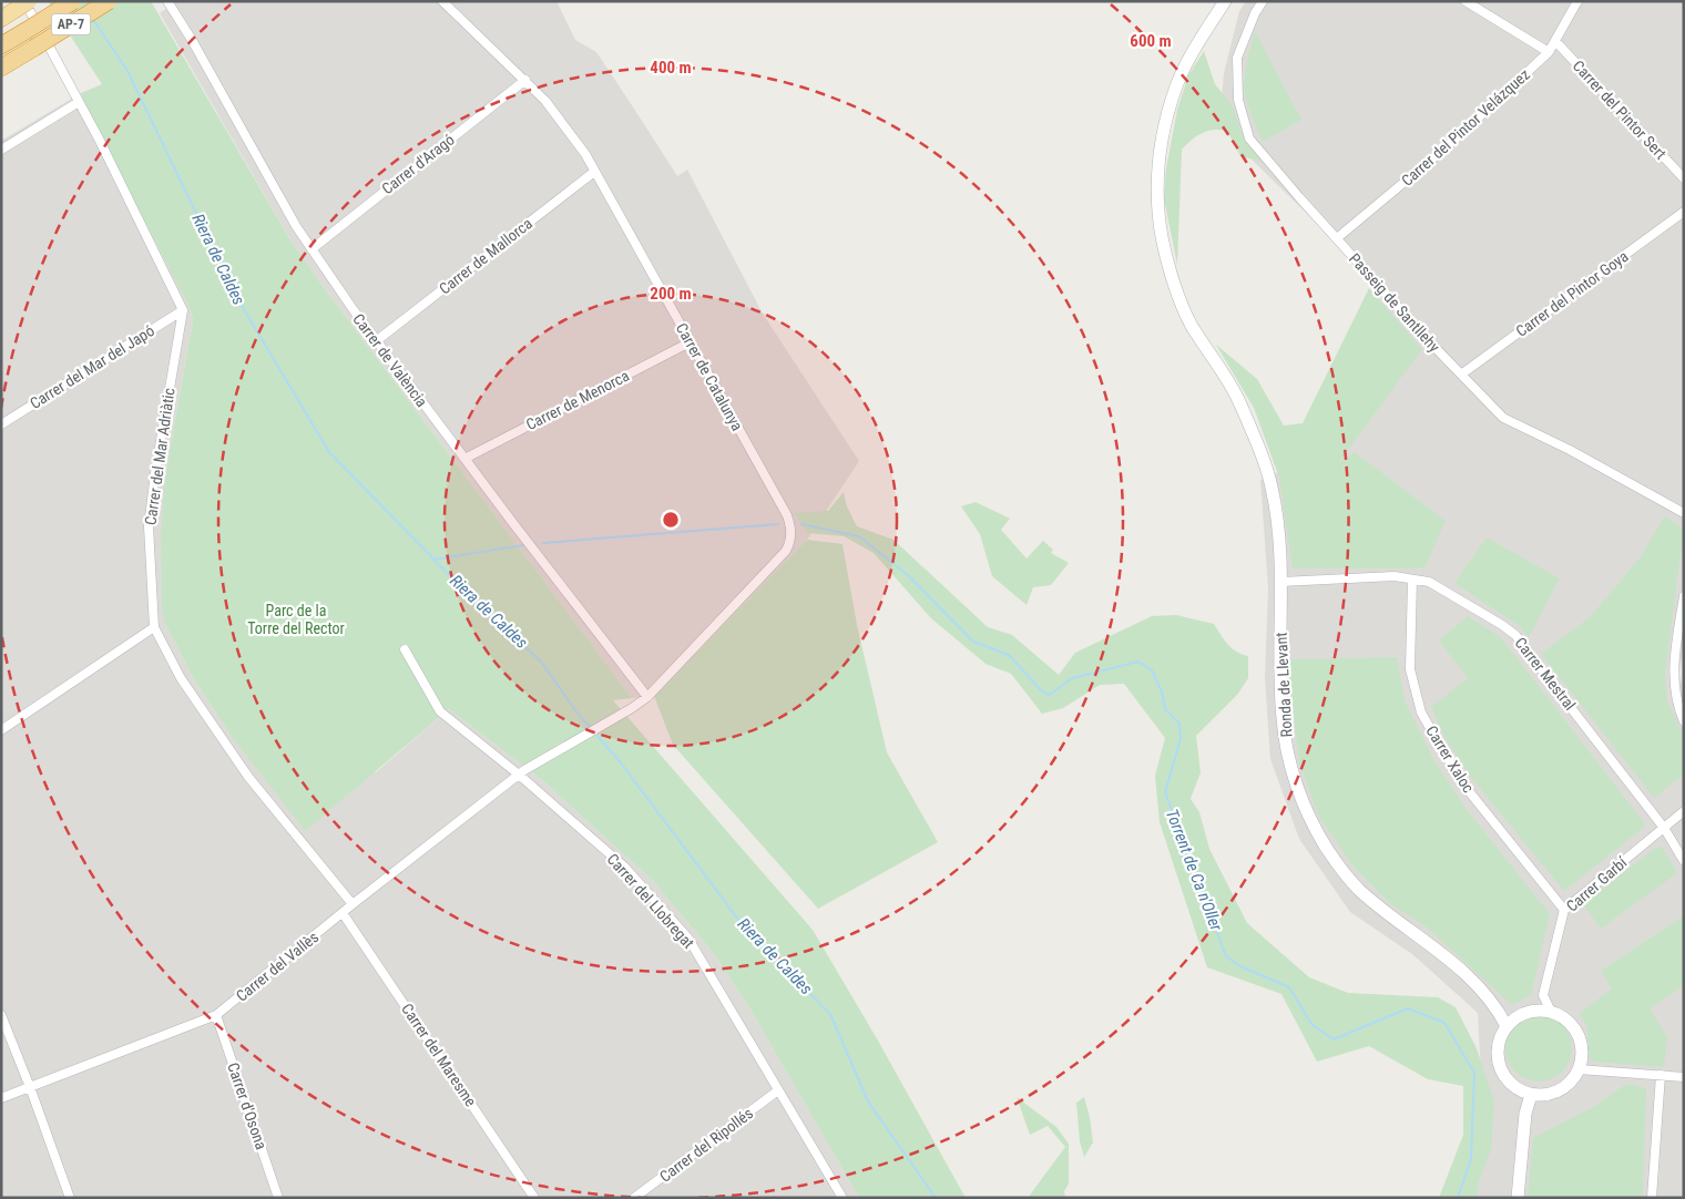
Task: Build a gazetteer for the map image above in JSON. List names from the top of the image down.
{
  "streets": {
    "highway": ["AP-7"],
    "main road": ["Ronda de Llevant"],
    "street": [
      "Carrer del Pintor Sert",
      "Carrer del Pintor Velázquez",
      "Carrer d'Aragó",
      "Carrer de Mallorca",
      "Carrer del Pintor Goya",
      "Passeig de Santllehy",
      "Carrer de València",
      "Carrer del Mar del Japó",
      "Carrer de Catalunya",
      "Carrer de Menorca",
      "Carrer del Mar Adriàtic",
      "Carrer Mestral",
      "Carrer Xaloc",
      "Carrer Garbí",
      "Carrer del Llobregat",
      "Carrer del Vallès",
      "Carrer del Maresme",
      "Carrer d'Osona",
      "Carrer del Ripollés"
    ]
  },
  "crossings": [
    ["Carrer del Pintor Sert", "Carrer del Pintor Velázquez"],
    ["Carrer del Pintor Velázquez", "Passeig de Santllehy"],
    ["Carrer d'Aragó", "Carrer de València"],
    ["Carrer d'Aragó", "Carrer de Catalunya"],
    ["Carrer de Mallorca", "Carrer de València"],
    ["Carrer de Mallorca", "Carrer de Catalunya"],
    ["Carrer del Pintor Goya", "Passeig de Santllehy"],
    ["Carrer de València", "Carrer de Catalunya"],
    ["Carrer de València", "Carrer de Menorca"],
    ["Carrer del Mar del Japó", "Carrer del Mar Adriàtic"],
    ["Carrer de Catalunya", "Carrer de Menorca"],
    ["Carrer de Catalunya", "Carrer del Vallès"],
    ["Carrer del Mar Adriàtic", "Carrer del Vallès"],
    ["Carrer Mestral", "Ronda de Llevant"],
    ["Carrer Mestral", "Carrer Xaloc"],
    ["Carrer Mestral", "Carrer Garbí"],
    ["Ronda de Llevant", "Carrer Garbí"],
    ["Carrer Xaloc", "Carrer Garbí"],
    ["Carrer del Llobregat", "Carrer del Vallès"],
    ["Carrer del Llobregat", "Carrer del Ripollés"],
    ["Carrer del Vallès", "Carrer del Maresme"],
    ["Carrer del Vallès", "Carrer d'Osona"]
  ],
  "water": ["Riera de Caldes", "Torrent de Ca n'Oller"],
  "parks": ["Parc de la Torre del Rector"],
  "rings": ["600 m", "400 m", "200 m"]
}
